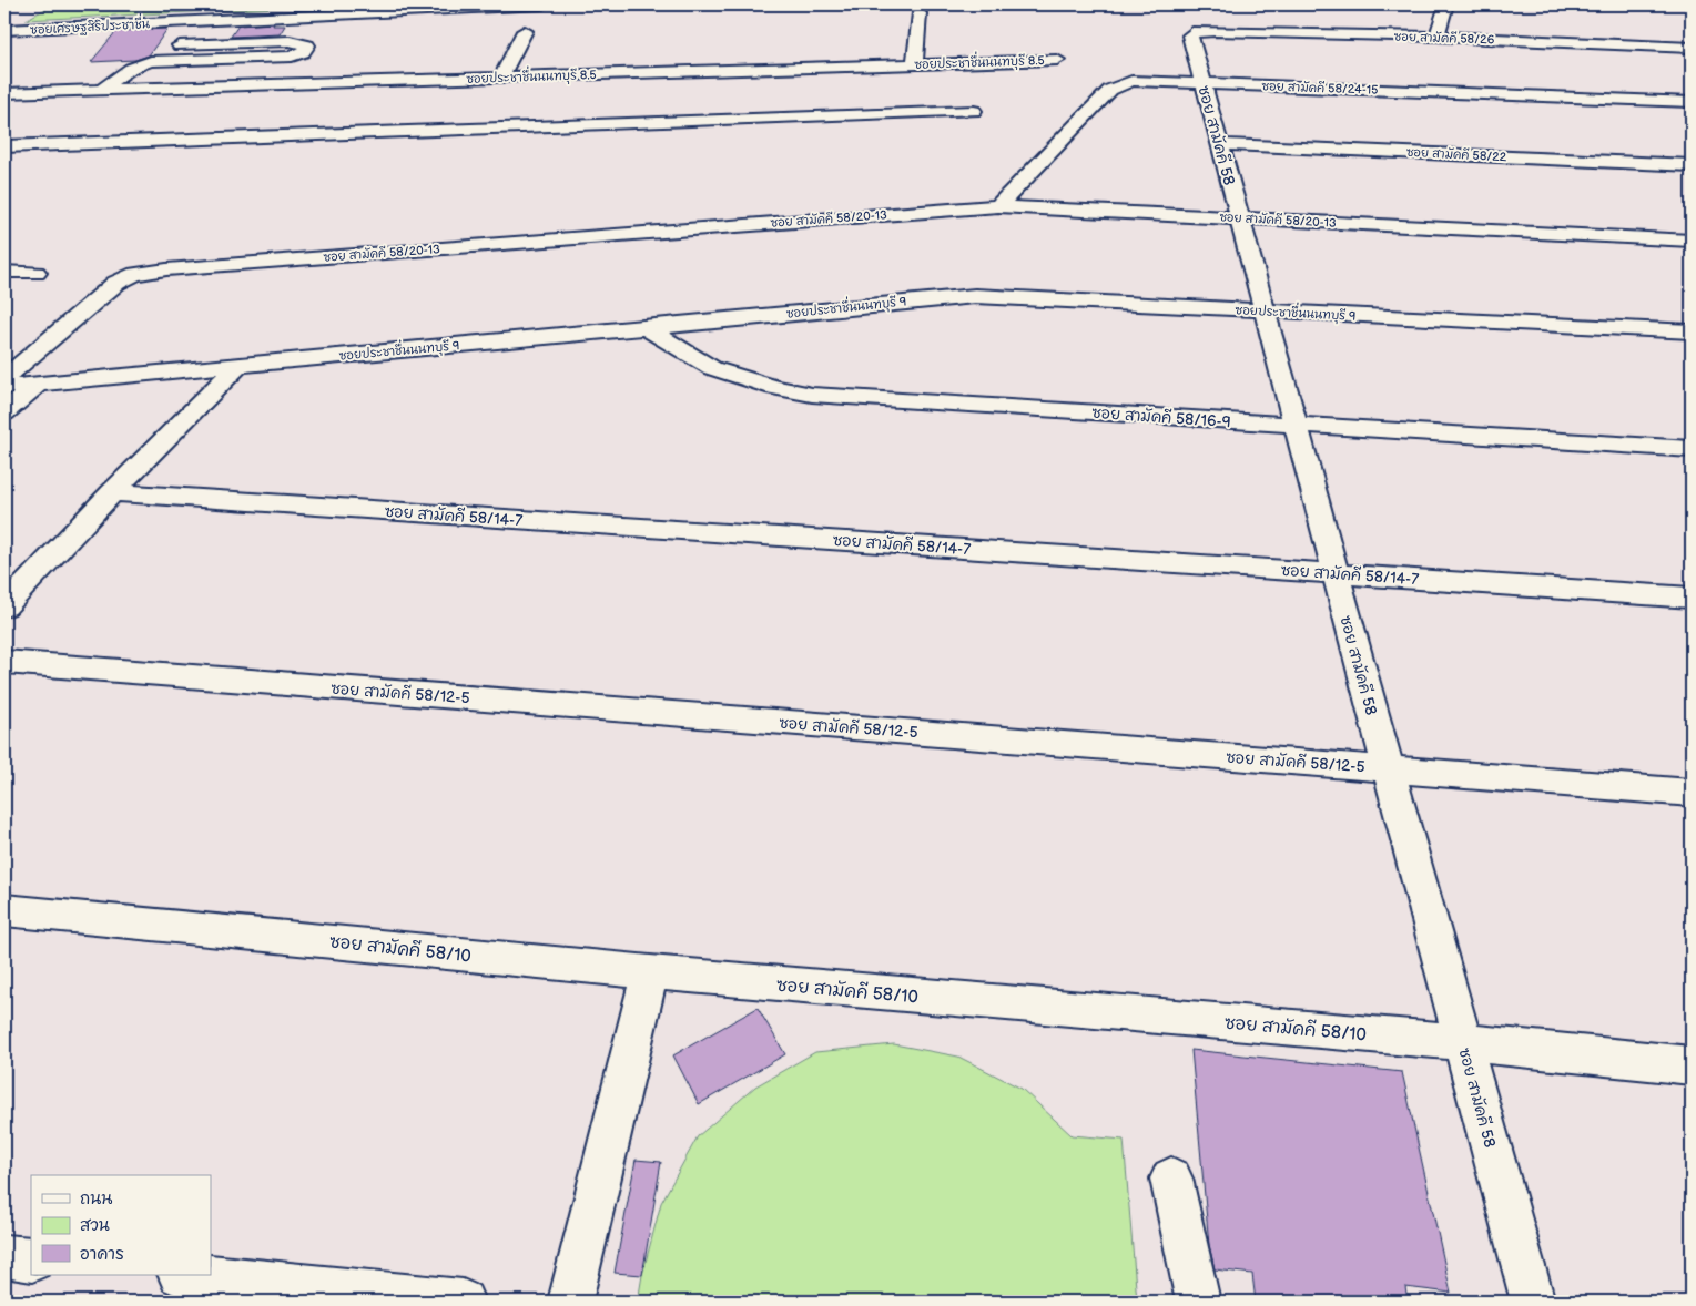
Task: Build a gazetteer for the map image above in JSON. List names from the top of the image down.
{
  "streets": {
    "street": [
      "ซอยเศรษฐสิริประชาชื่น",
      "ซอย สามัคคี 58/26",
      "ซอยประชาชื่นนนทบุรี 8.5",
      "ซอย สามัคคี 58/24-15",
      "ซอย สามัคคี 58",
      "ซอย สามัคคี 58/22",
      "ซอย สามัคคี 58/20-13",
      "ซอยประชาชื่นนนทบุรี 9",
      "ซอย สามัคคี 58/16-9",
      "ซอย สามัคคี 58/14-7",
      "ซอย สามัคคี 58/12-5",
      "ซอย สามัคคี 58/10"
    ]
  },
  "crossings": [
    ["ซอย สามัคคี 58/26", "ซอย สามัคคี 58"],
    ["ซอย สามัคคี 58/24-15", "ซอย สามัคคี 58"],
    ["ซอย สามัคคี 58/24-15", "ซอย สามัคคี 58/20-13"],
    ["ซอย สามัคคี 58", "ซอย สามัคคี 58/22"],
    ["ซอย สามัคคี 58", "ซอย สามัคคี 58/20-13"],
    ["ซอย สามัคคี 58", "ซอยประชาชื่นนนทบุรี 9"],
    ["ซอย สามัคคี 58", "ซอย สามัคคี 58/16-9"],
    ["ซอย สามัคคี 58", "ซอย สามัคคี 58/14-7"],
    ["ซอย สามัคคี 58", "ซอย สามัคคี 58/12-5"],
    ["ซอย สามัคคี 58", "ซอย สามัคคี 58/10"],
    ["ซอยประชาชื่นนนทบุรี 9", "ซอย สามัคคี 58/16-9"]
  ],
  "legend": ["ถนน", "สวน", "อาคาร"]
}
